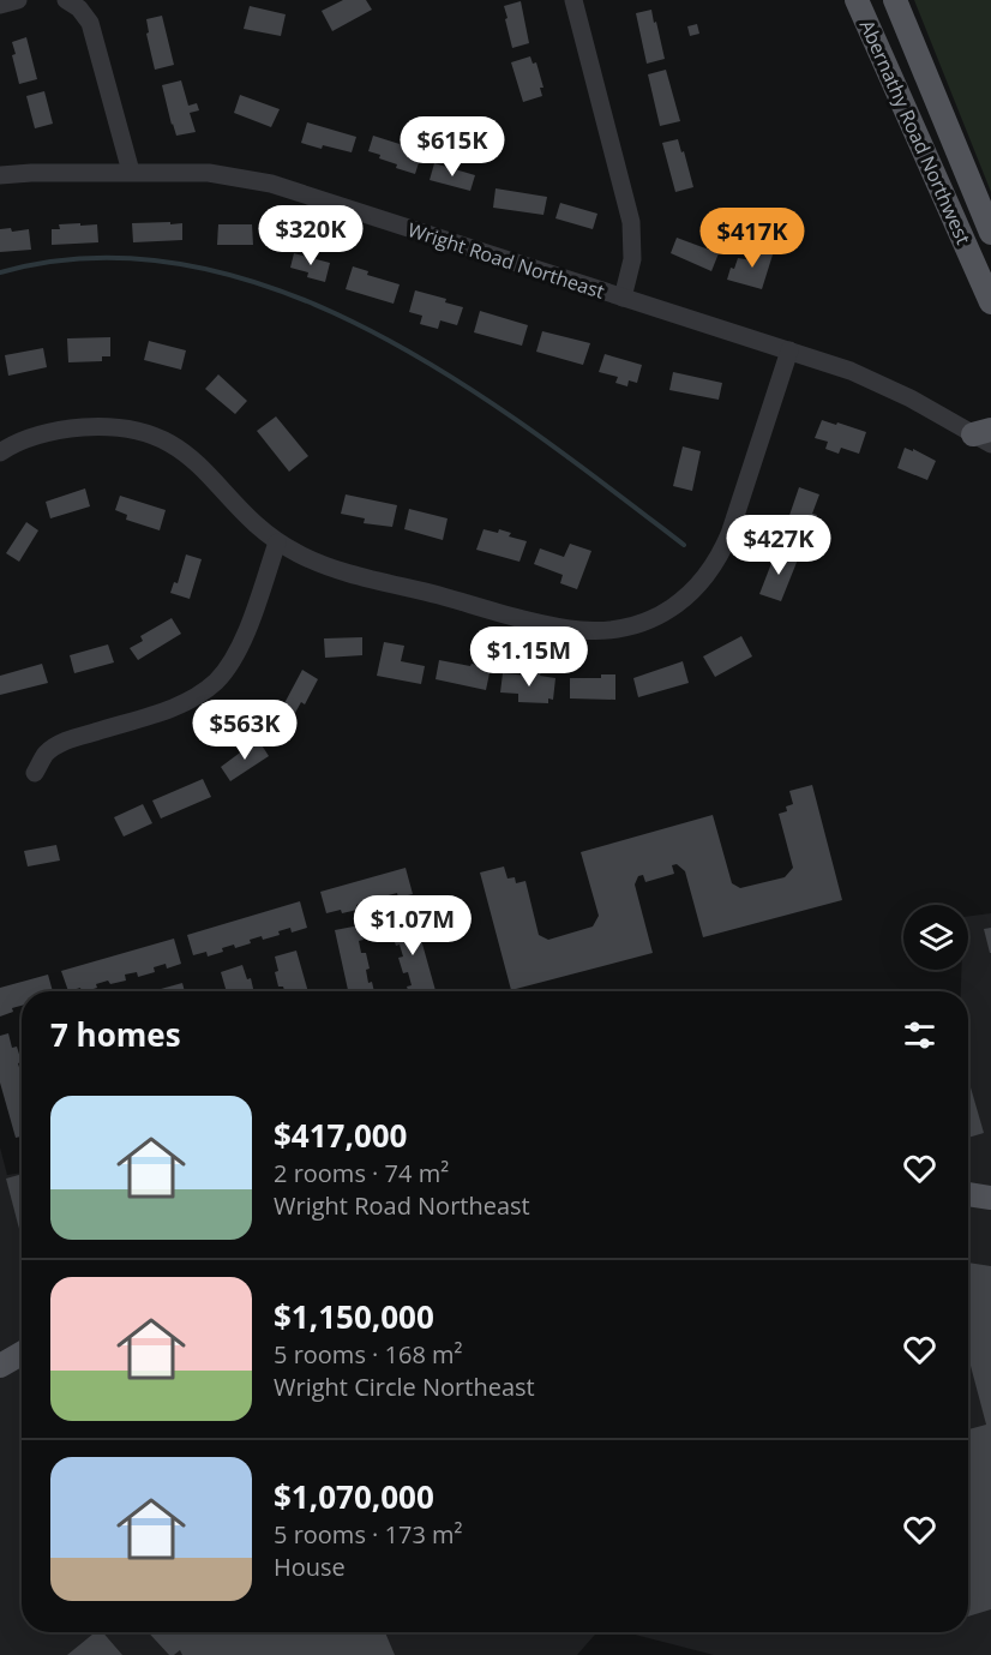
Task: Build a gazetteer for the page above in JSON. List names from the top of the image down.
{
  "streets": {
    "main road": ["Abernathy Road Northwest"],
    "street": ["Wright Road Northeast"]
  },
  "page": {
    "price": [
      "$615K",
      "$320K",
      "$417K",
      "$427K",
      "$1.15M",
      "$563K",
      "$1.07M"
    ],
    "heading": "7 homes",
    "list": [
      {
        "name": "$417,000",
        "note": "2 rooms · 74 m² · Wright Road Northeast"
      },
      {
        "name": "$1,150,000",
        "note": "5 rooms · 168 m² · Wright Circle Northeast"
      },
      {
        "name": "$1,070,000",
        "note": "5 rooms · 173 m² · House"
      }
    ]
  }
}
